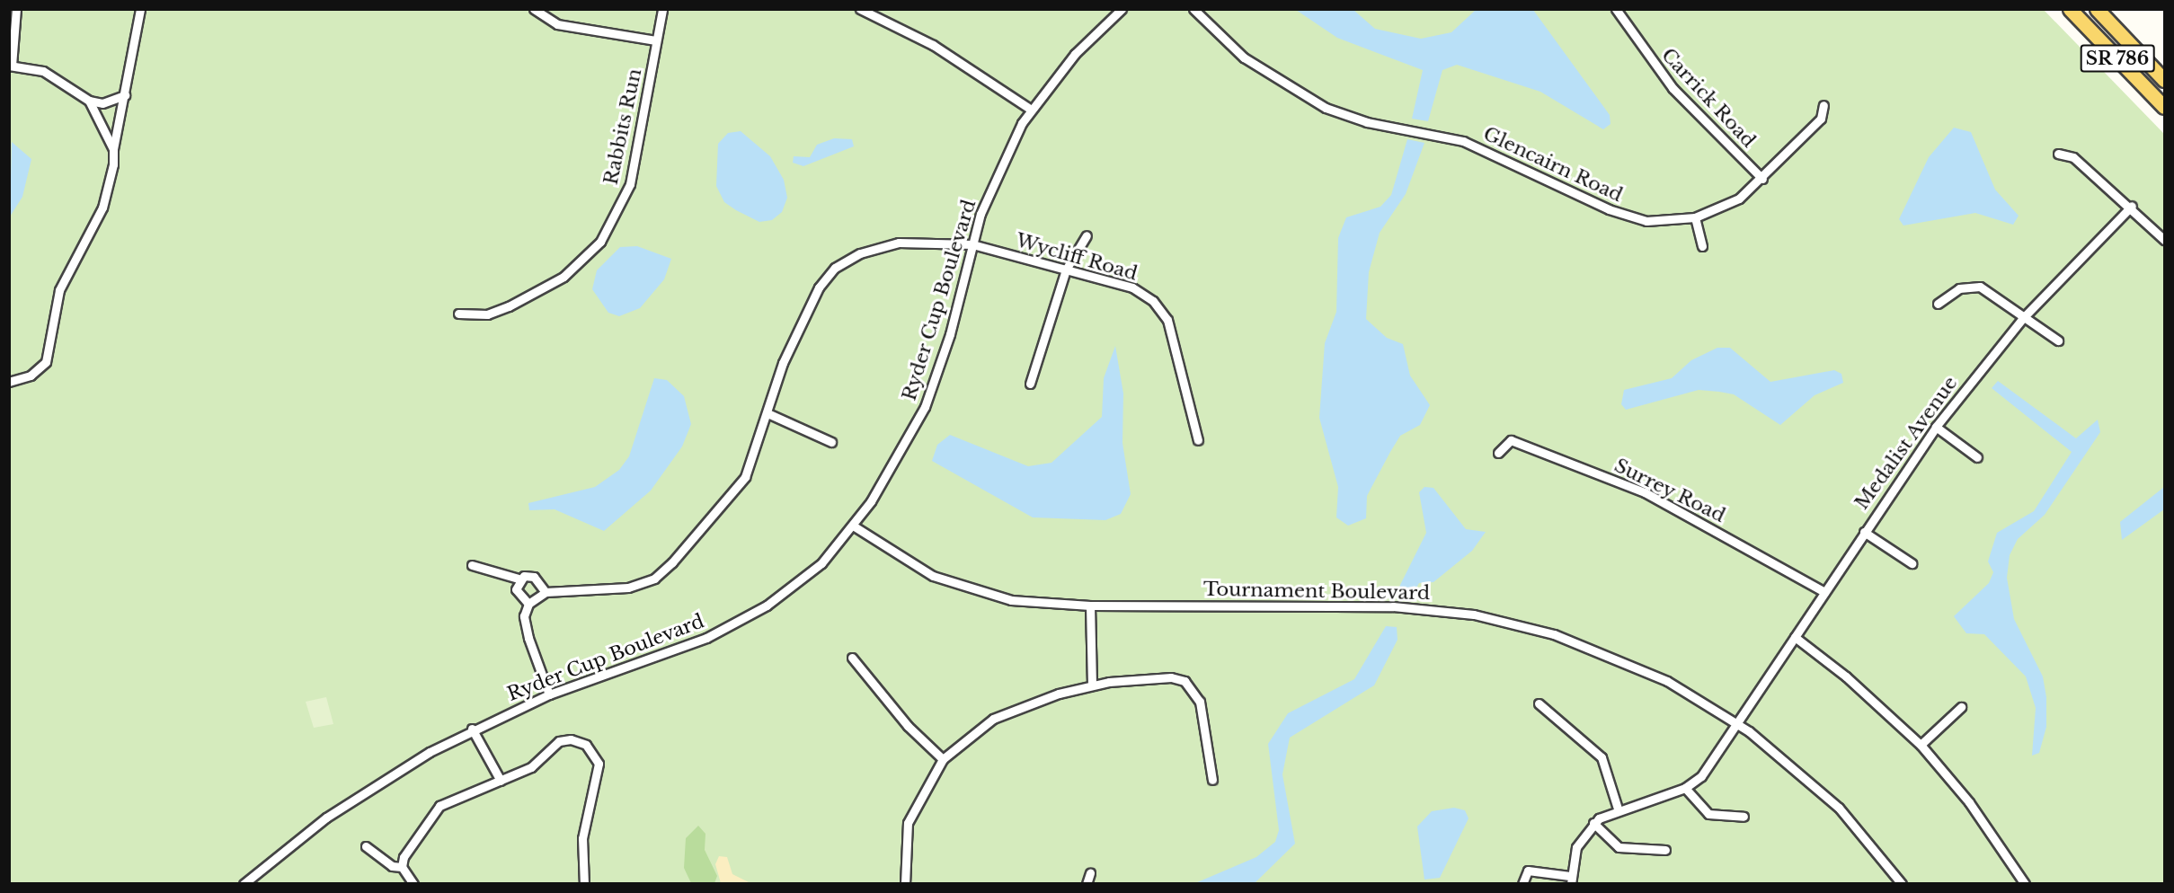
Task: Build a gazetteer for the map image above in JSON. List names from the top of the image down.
{
  "streets": {
    "main road": ["SR 786"],
    "street": [
      "Carrick Road",
      "Rabbits Run",
      "Glencairn Road",
      "Wycliff Road",
      "Ryder Cup Boulevard",
      "Medalist Avenue",
      "Surrey Road",
      "Tournament Boulevard"
    ]
  },
  "crossings": [
    ["Carrick Road", "Glencairn Road"],
    ["Wycliff Road", "Ryder Cup Boulevard"],
    ["Ryder Cup Boulevard", "Tournament Boulevard"],
    ["Medalist Avenue", "Surrey Road"],
    ["Medalist Avenue", "Tournament Boulevard"]
  ]
}
